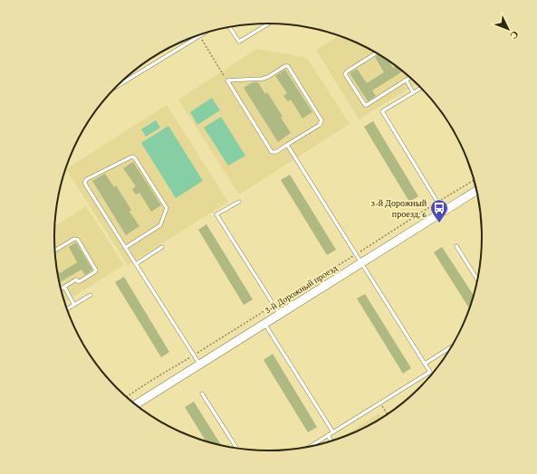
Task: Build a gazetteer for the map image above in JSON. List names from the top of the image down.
{
  "streets": {
    "street": ["3-й Дорожный проезд"]
  },
  "places": {
    "bus stop": ["3-й Дорожный проезд, 6"]
  },
  "north": "bottom right"
}
